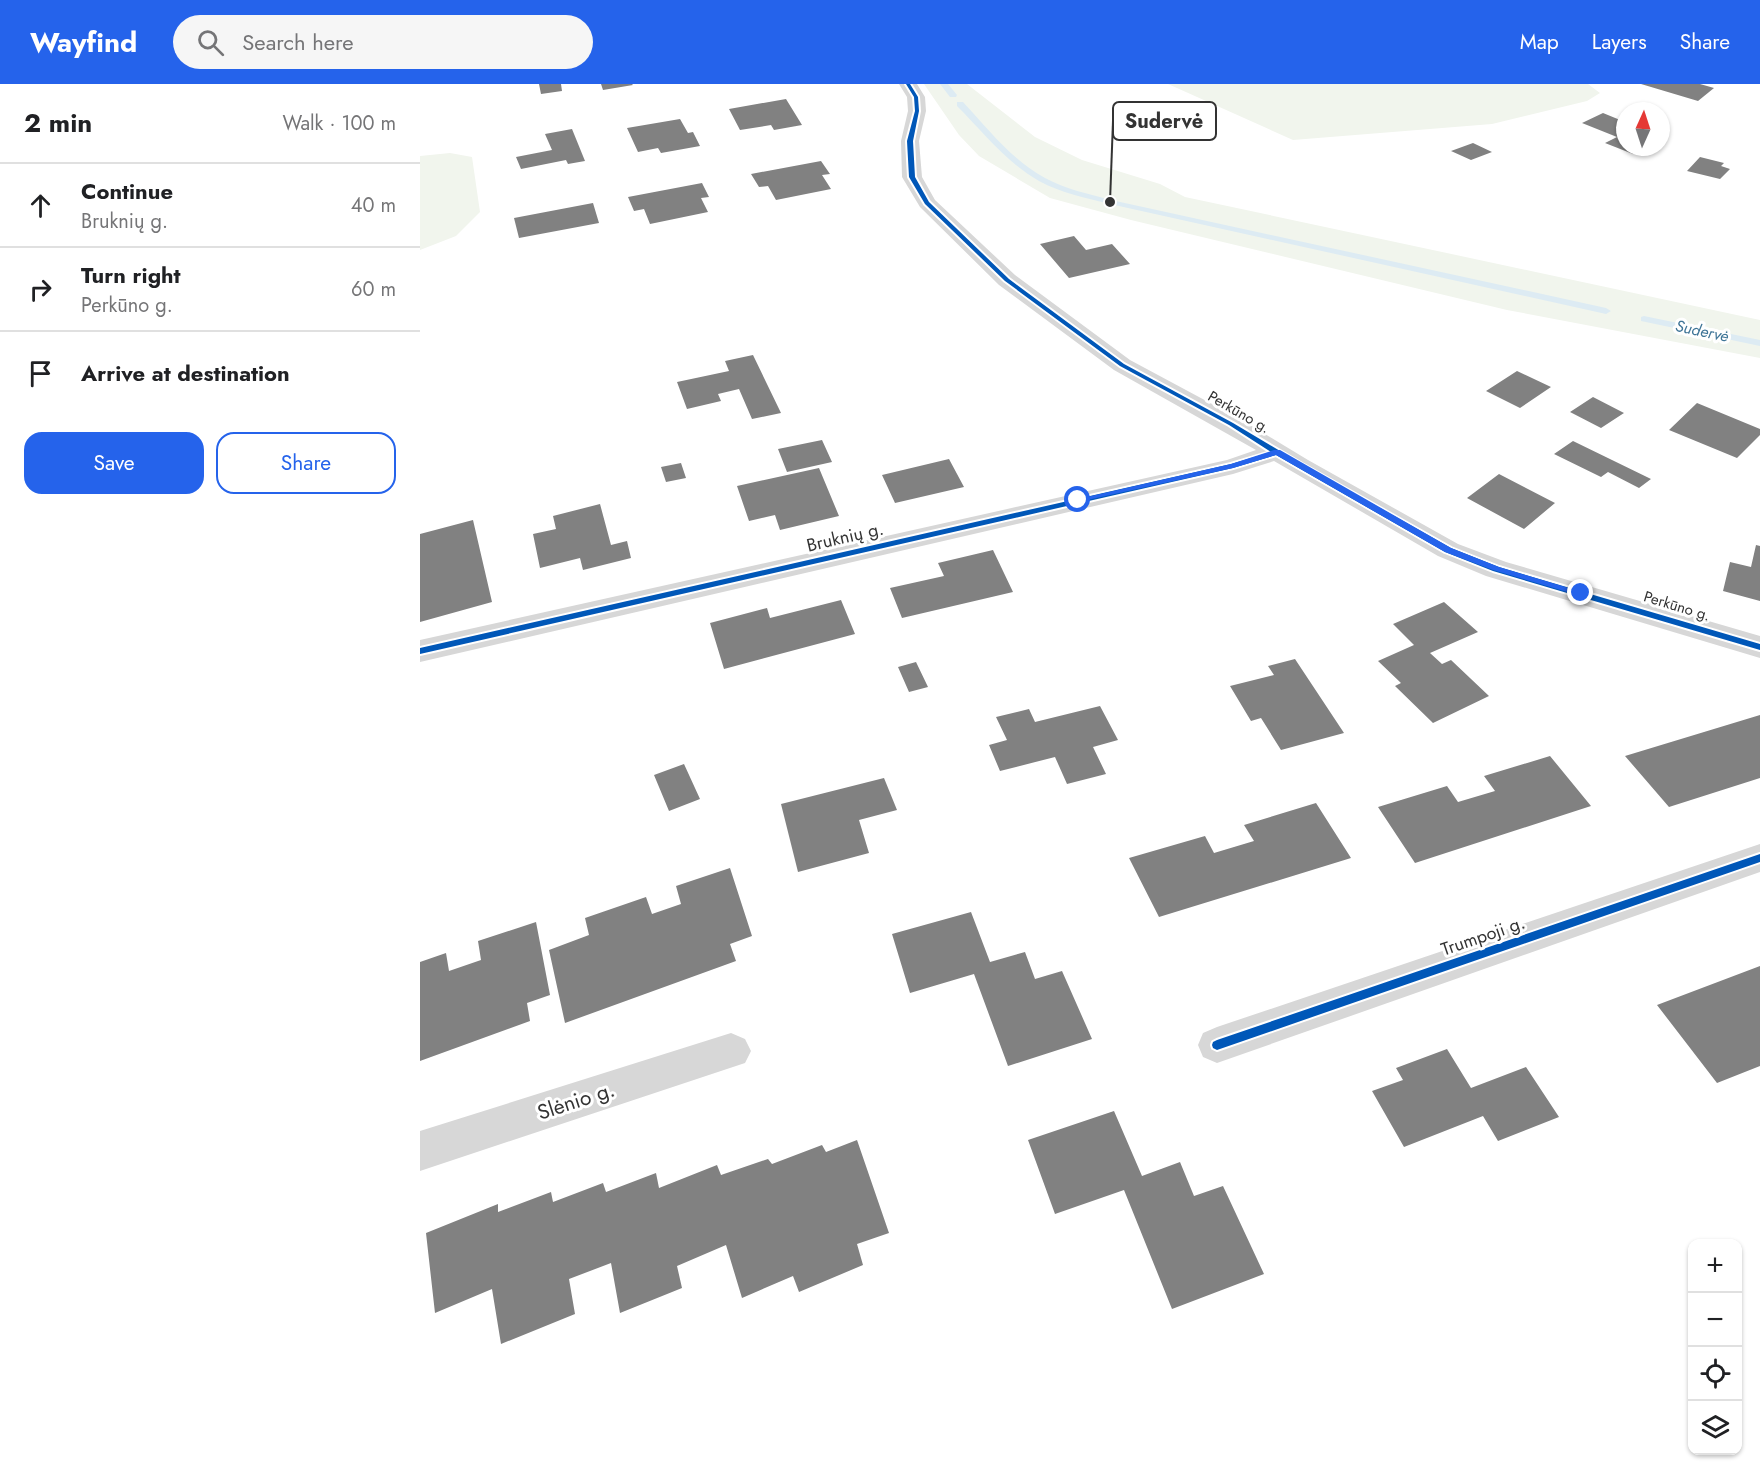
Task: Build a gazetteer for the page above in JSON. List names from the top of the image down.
{
  "streets": {
    "street": [
      "Perkūno g.",
      "Bruknių g.",
      "Trumpoji g.",
      "Slėnio g."
    ]
  },
  "crossings": [
    ["Perkūno g.", "Bruknių g."]
  ],
  "water": ["Sudervė"],
  "places": ["Sudervė"],
  "north": "top",
  "page": {
    "header": "Wayfind",
    "search": "Search here",
    "nav": ["Map", "Layers", "Share"],
    "heading": ["2 min", "Walk · 100 m"],
    "list": [
      ["Continue", "Bruknių g.", "40 m"],
      ["Turn right", "Perkūno g.", "60 m"],
      "Arrive at destination"
    ],
    "buttons": ["Save", "Share"],
    "map_buttons": ["+", "−"]
  }
}
